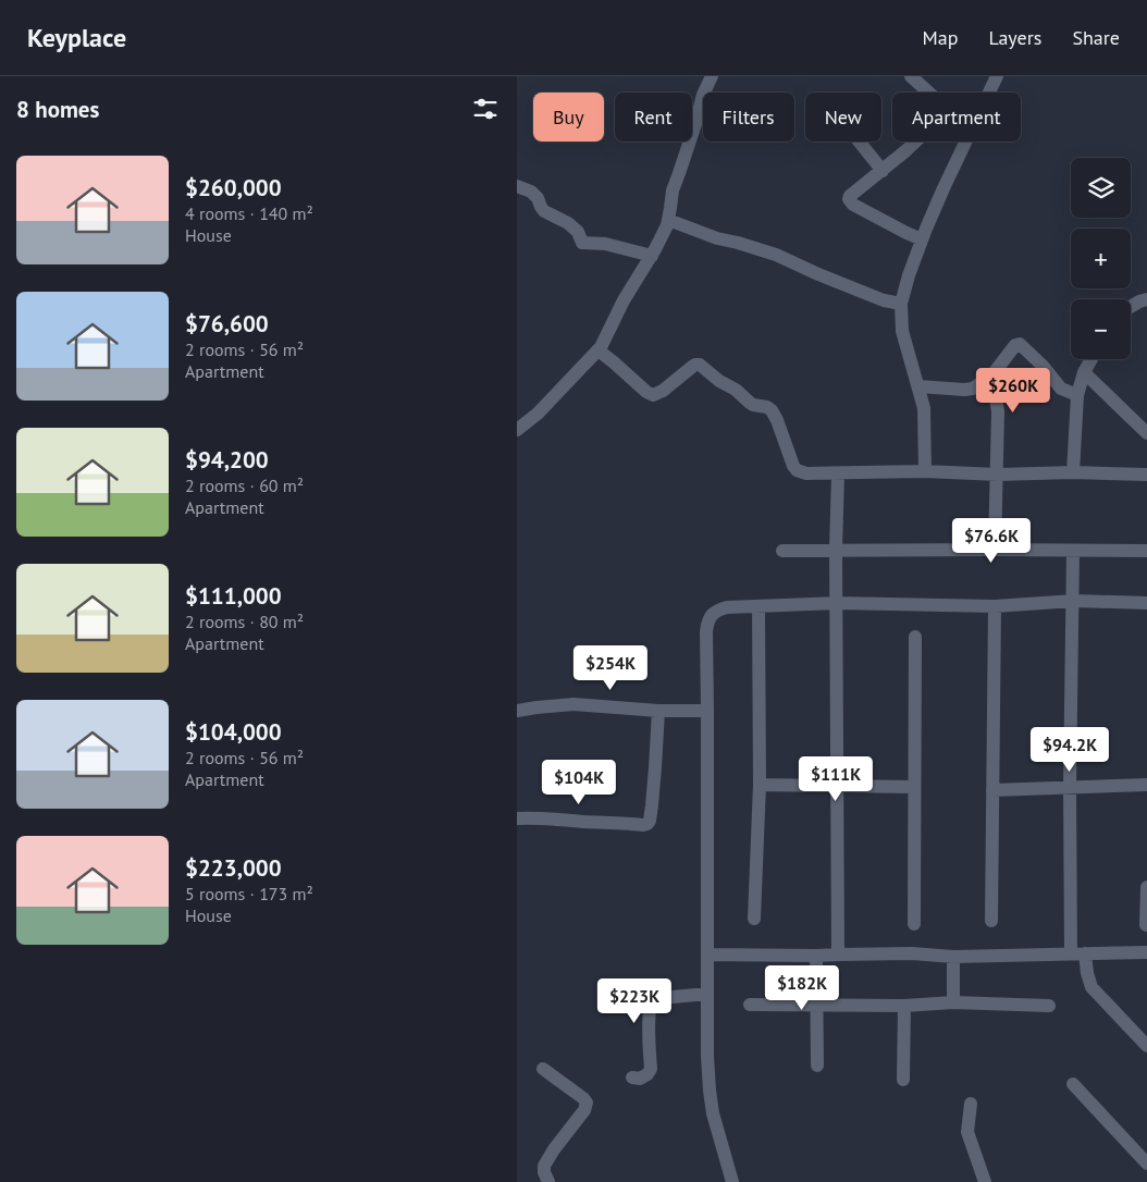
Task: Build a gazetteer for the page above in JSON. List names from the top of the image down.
{
  "page": {
    "header": "Keyplace",
    "nav": ["Map", "Layers", "Share"],
    "heading": "8 homes",
    "chip": [
      "Buy",
      "Rent",
      "Filters",
      "New",
      "Apartment"
    ],
    "list": [
      {
        "name": "$260,000",
        "note": "4 rooms · 140 m² · House"
      },
      {
        "name": "$76,600",
        "note": "2 rooms · 56 m² · Apartment"
      },
      {
        "name": "$94,200",
        "note": "2 rooms · 60 m² · Apartment"
      },
      {
        "name": "$111,000",
        "note": "2 rooms · 80 m² · Apartment"
      },
      {
        "name": "$104,000",
        "note": "2 rooms · 56 m² · Apartment"
      },
      {
        "name": "$223,000",
        "note": "5 rooms · 173 m² · House"
      }
    ],
    "map_buttons": ["+", "−"],
    "price": [
      "$260K",
      "$76.6K",
      "$254K",
      "$94.2K",
      "$111K",
      "$104K",
      "$182K",
      "$223K"
    ]
  }
}
